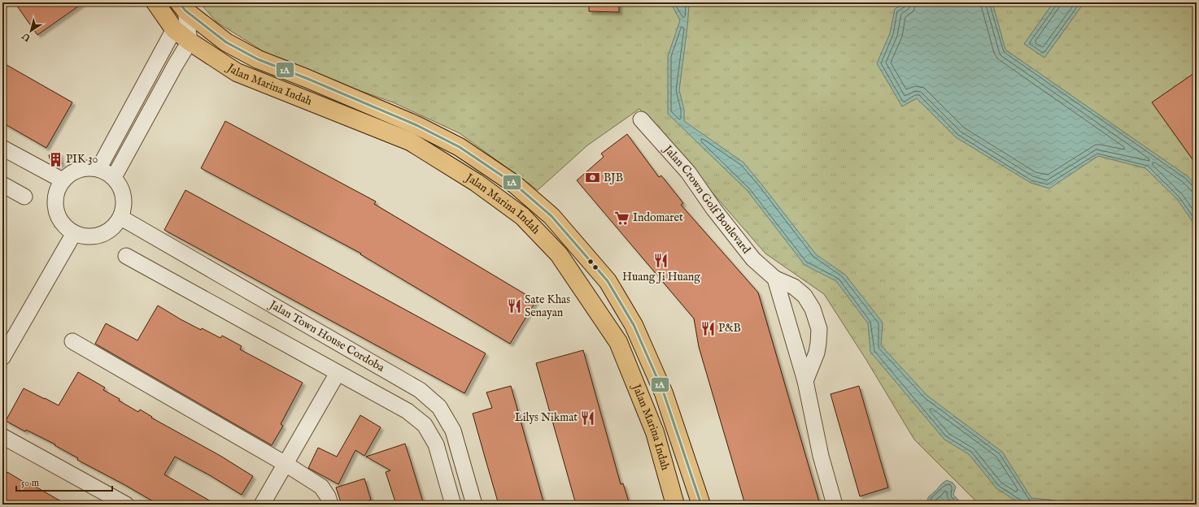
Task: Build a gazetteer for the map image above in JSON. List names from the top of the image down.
{
  "streets": {
    "main road": ["Jalan Marina Indah"],
    "street": ["Jalan Crown Golf Boulevard", "Jalan Town House Cordoba"]
  },
  "places": {
    "building": ["PIK 30"],
    "bank": ["BJB"],
    "supermarket": ["Indomaret"],
    "restaurant": [
      "Huang Ji Huang",
      "Sate Khas Senayan",
      "P&B",
      "Lilys Nikmat"
    ]
  },
  "lines": ["transit line 1A"],
  "scale_bar": "50 m",
  "north": "bottom left"
}
